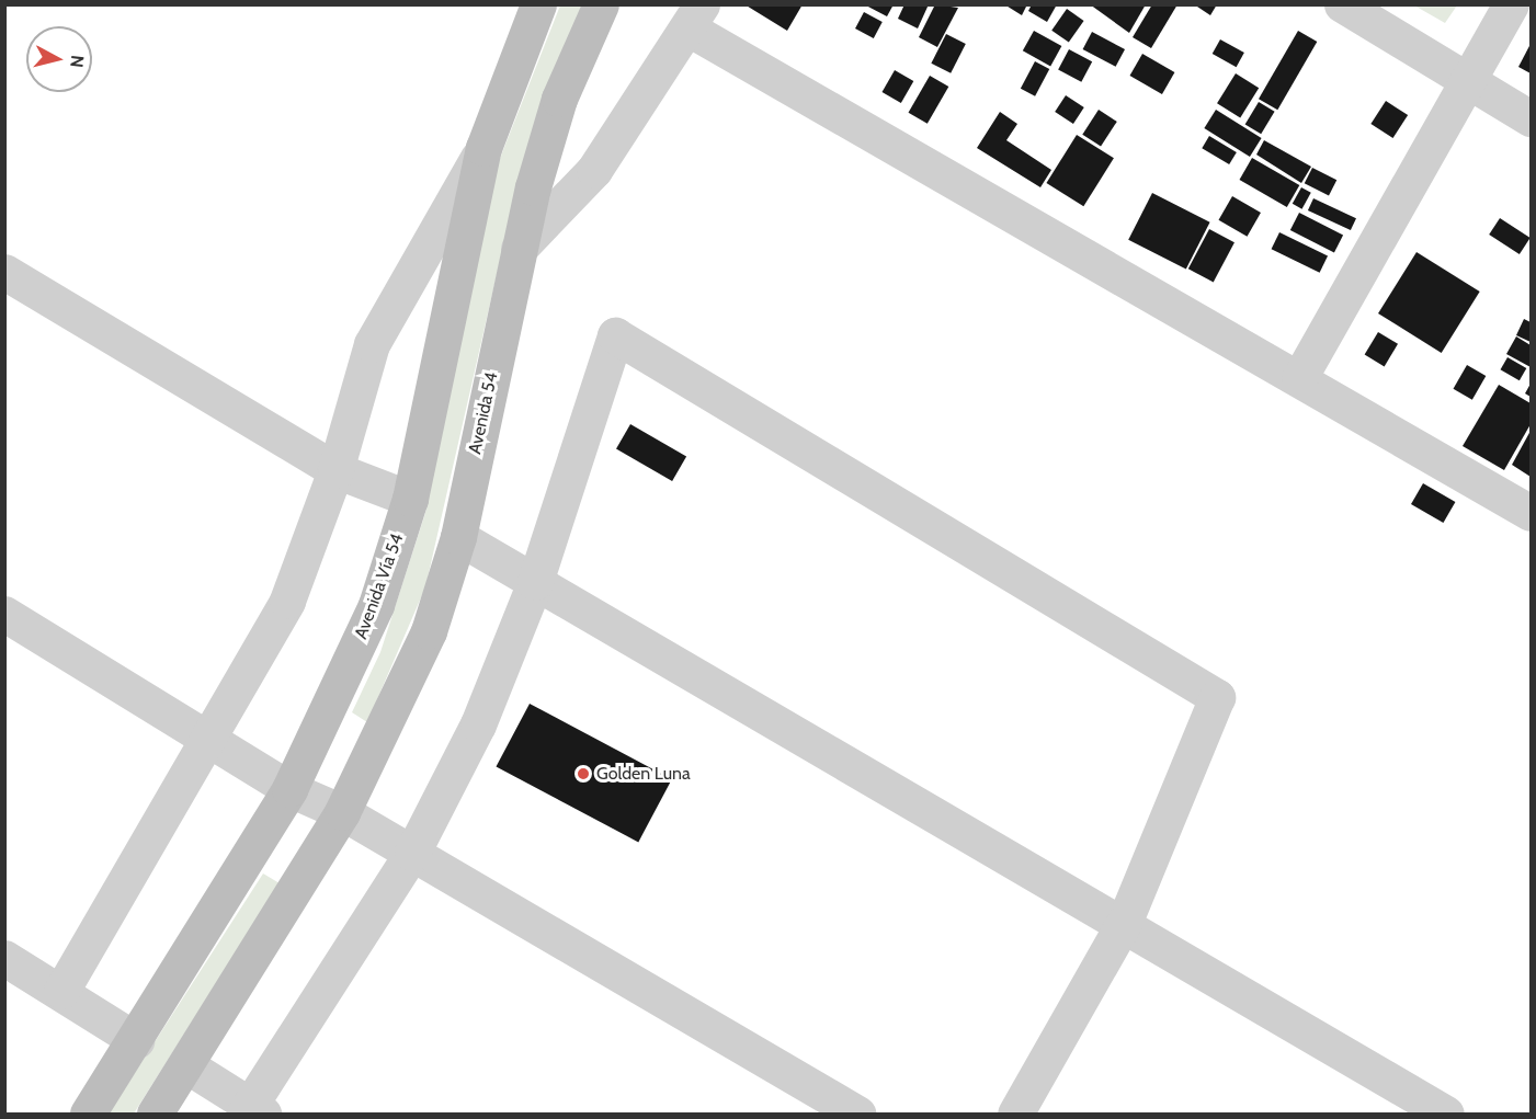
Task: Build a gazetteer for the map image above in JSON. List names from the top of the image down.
{
  "streets": {
    "main road": ["Avenida 54", "Avenida Vía 54"]
  },
  "places": ["Golden Luna"],
  "north": "right"
}
